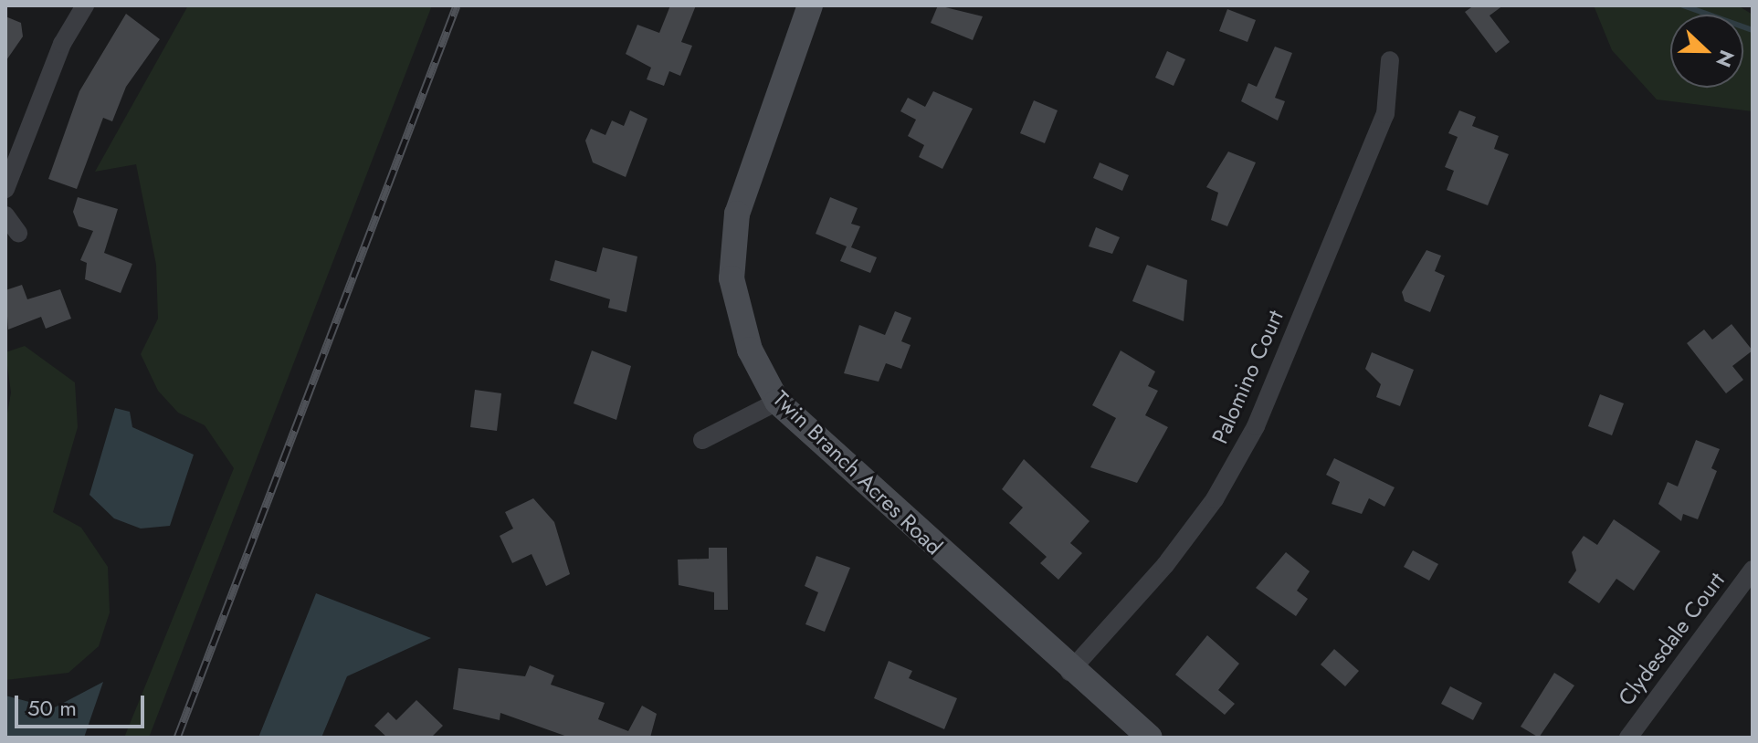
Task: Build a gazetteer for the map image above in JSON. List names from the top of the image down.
{
  "streets": {
    "street": ["Palomino Court", "Twin Branch Acres Road", "Clydesdale Court"]
  },
  "crossings": [
    ["Palomino Court", "Twin Branch Acres Road"]
  ],
  "scale_bar": "50 m",
  "north": "right"
}
